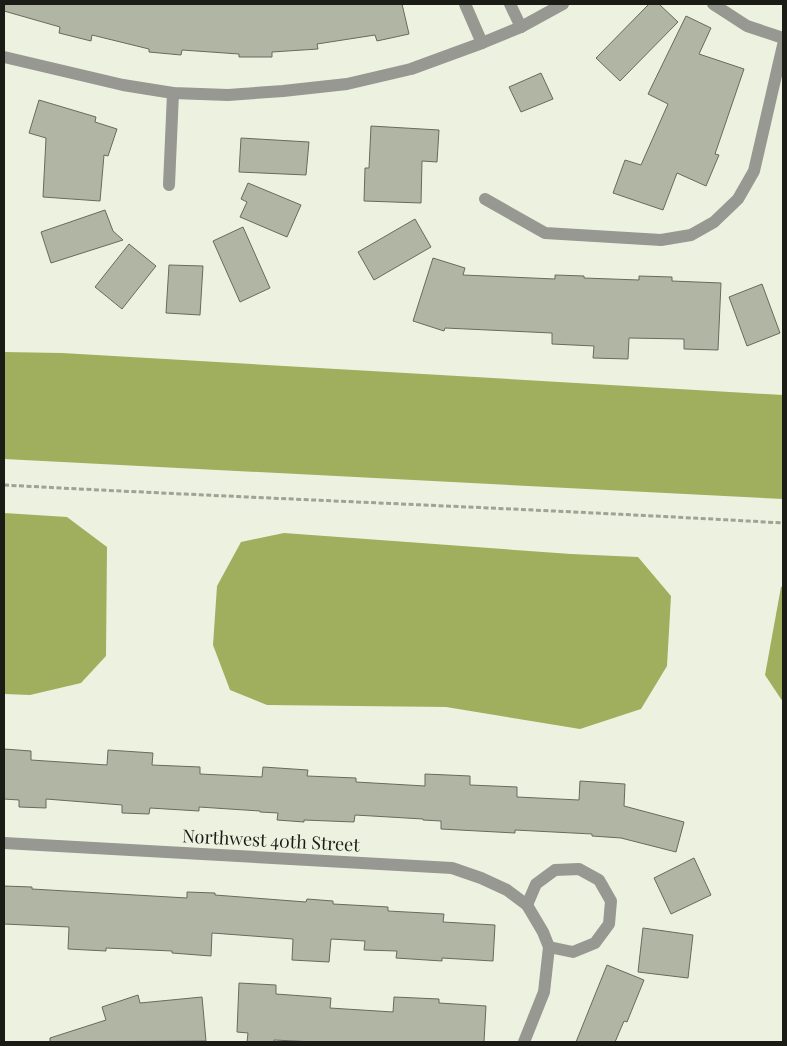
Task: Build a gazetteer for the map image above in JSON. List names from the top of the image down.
{
  "streets": {
    "street": ["Northwest 40th Street"]
  }
}
